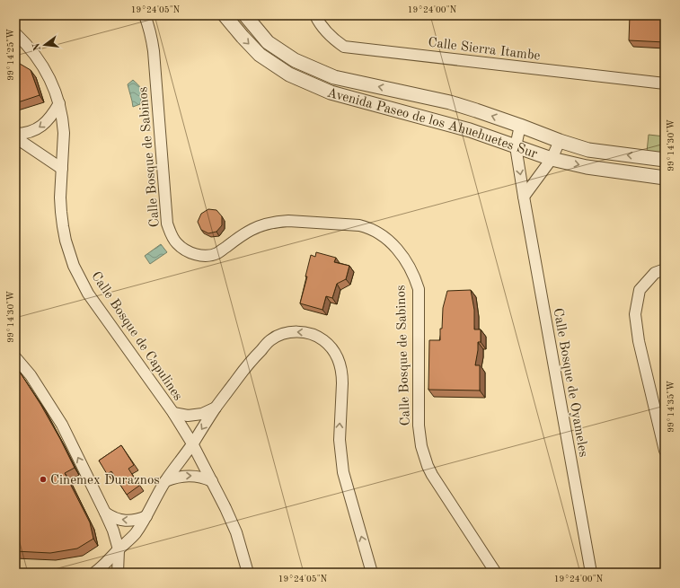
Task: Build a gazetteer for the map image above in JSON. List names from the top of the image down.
{
  "streets": {
    "street": [
      "Calle Sierra Itambe",
      "Avenida Paseo de los Ahuehuetes Sur",
      "Calle Bosque de Sabinos",
      "Calle Bosque de Capulines",
      "Calle Bosque de Oyameles"
    ]
  },
  "crossings": [
    ["Avenida Paseo de los Ahuehuetes Sur", "Calle Bosque de Oyameles"]
  ],
  "places": ["Cinemex Duraznos"],
  "north": "left",
  "coordinates": [
    "19°24'05\"N",
    "19°24'00\"N",
    "99°14'25\"W",
    "99°14'30\"W",
    "99°14'35\"W"
  ]
}
